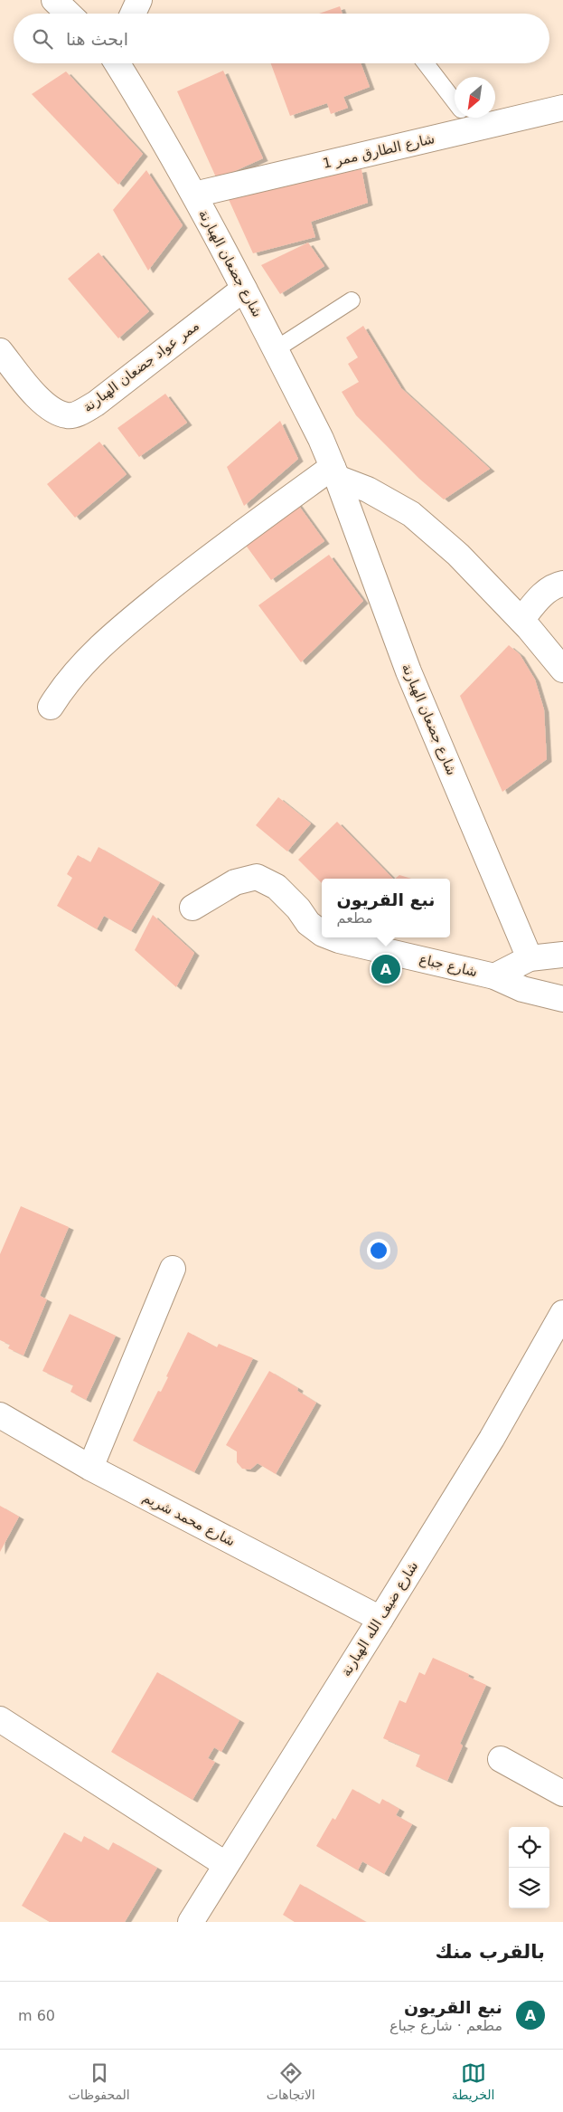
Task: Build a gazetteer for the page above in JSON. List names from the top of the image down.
{
  "streets": {
    "street": [
      "شارع الطارق ممر 1",
      "شارع جضعان الهبارنة",
      "ممر عواد جضعان الهبارنة",
      "شارع جباع",
      "شارع محمد شريم",
      "شارع ضيف الله الهبارنة"
    ]
  },
  "crossings": [
    ["شارع الطارق ممر 1", "شارع جضعان الهبارنة"],
    ["شارع جضعان الهبارنة", "ممر عواد جضعان الهبارنة"],
    ["شارع جضعان الهبارنة", "شارع جباع"],
    ["شارع محمد شريم", "شارع ضيف الله الهبارنة"]
  ],
  "north": "bottom left",
  "page": {
    "search": "ابحث هنا",
    "popup": ["نبع القريون", "مطعم"],
    "pins": "A",
    "heading": "بالقرب منك",
    "list": [
      {
        "mark": "A",
        "name": "نبع القريون",
        "note": "مطعم · شارع جباع",
        "value": "60 m"
      }
    ],
    "nav": ["الخريطة", "الاتجاهات", "المحفوظات"]
  }
}
